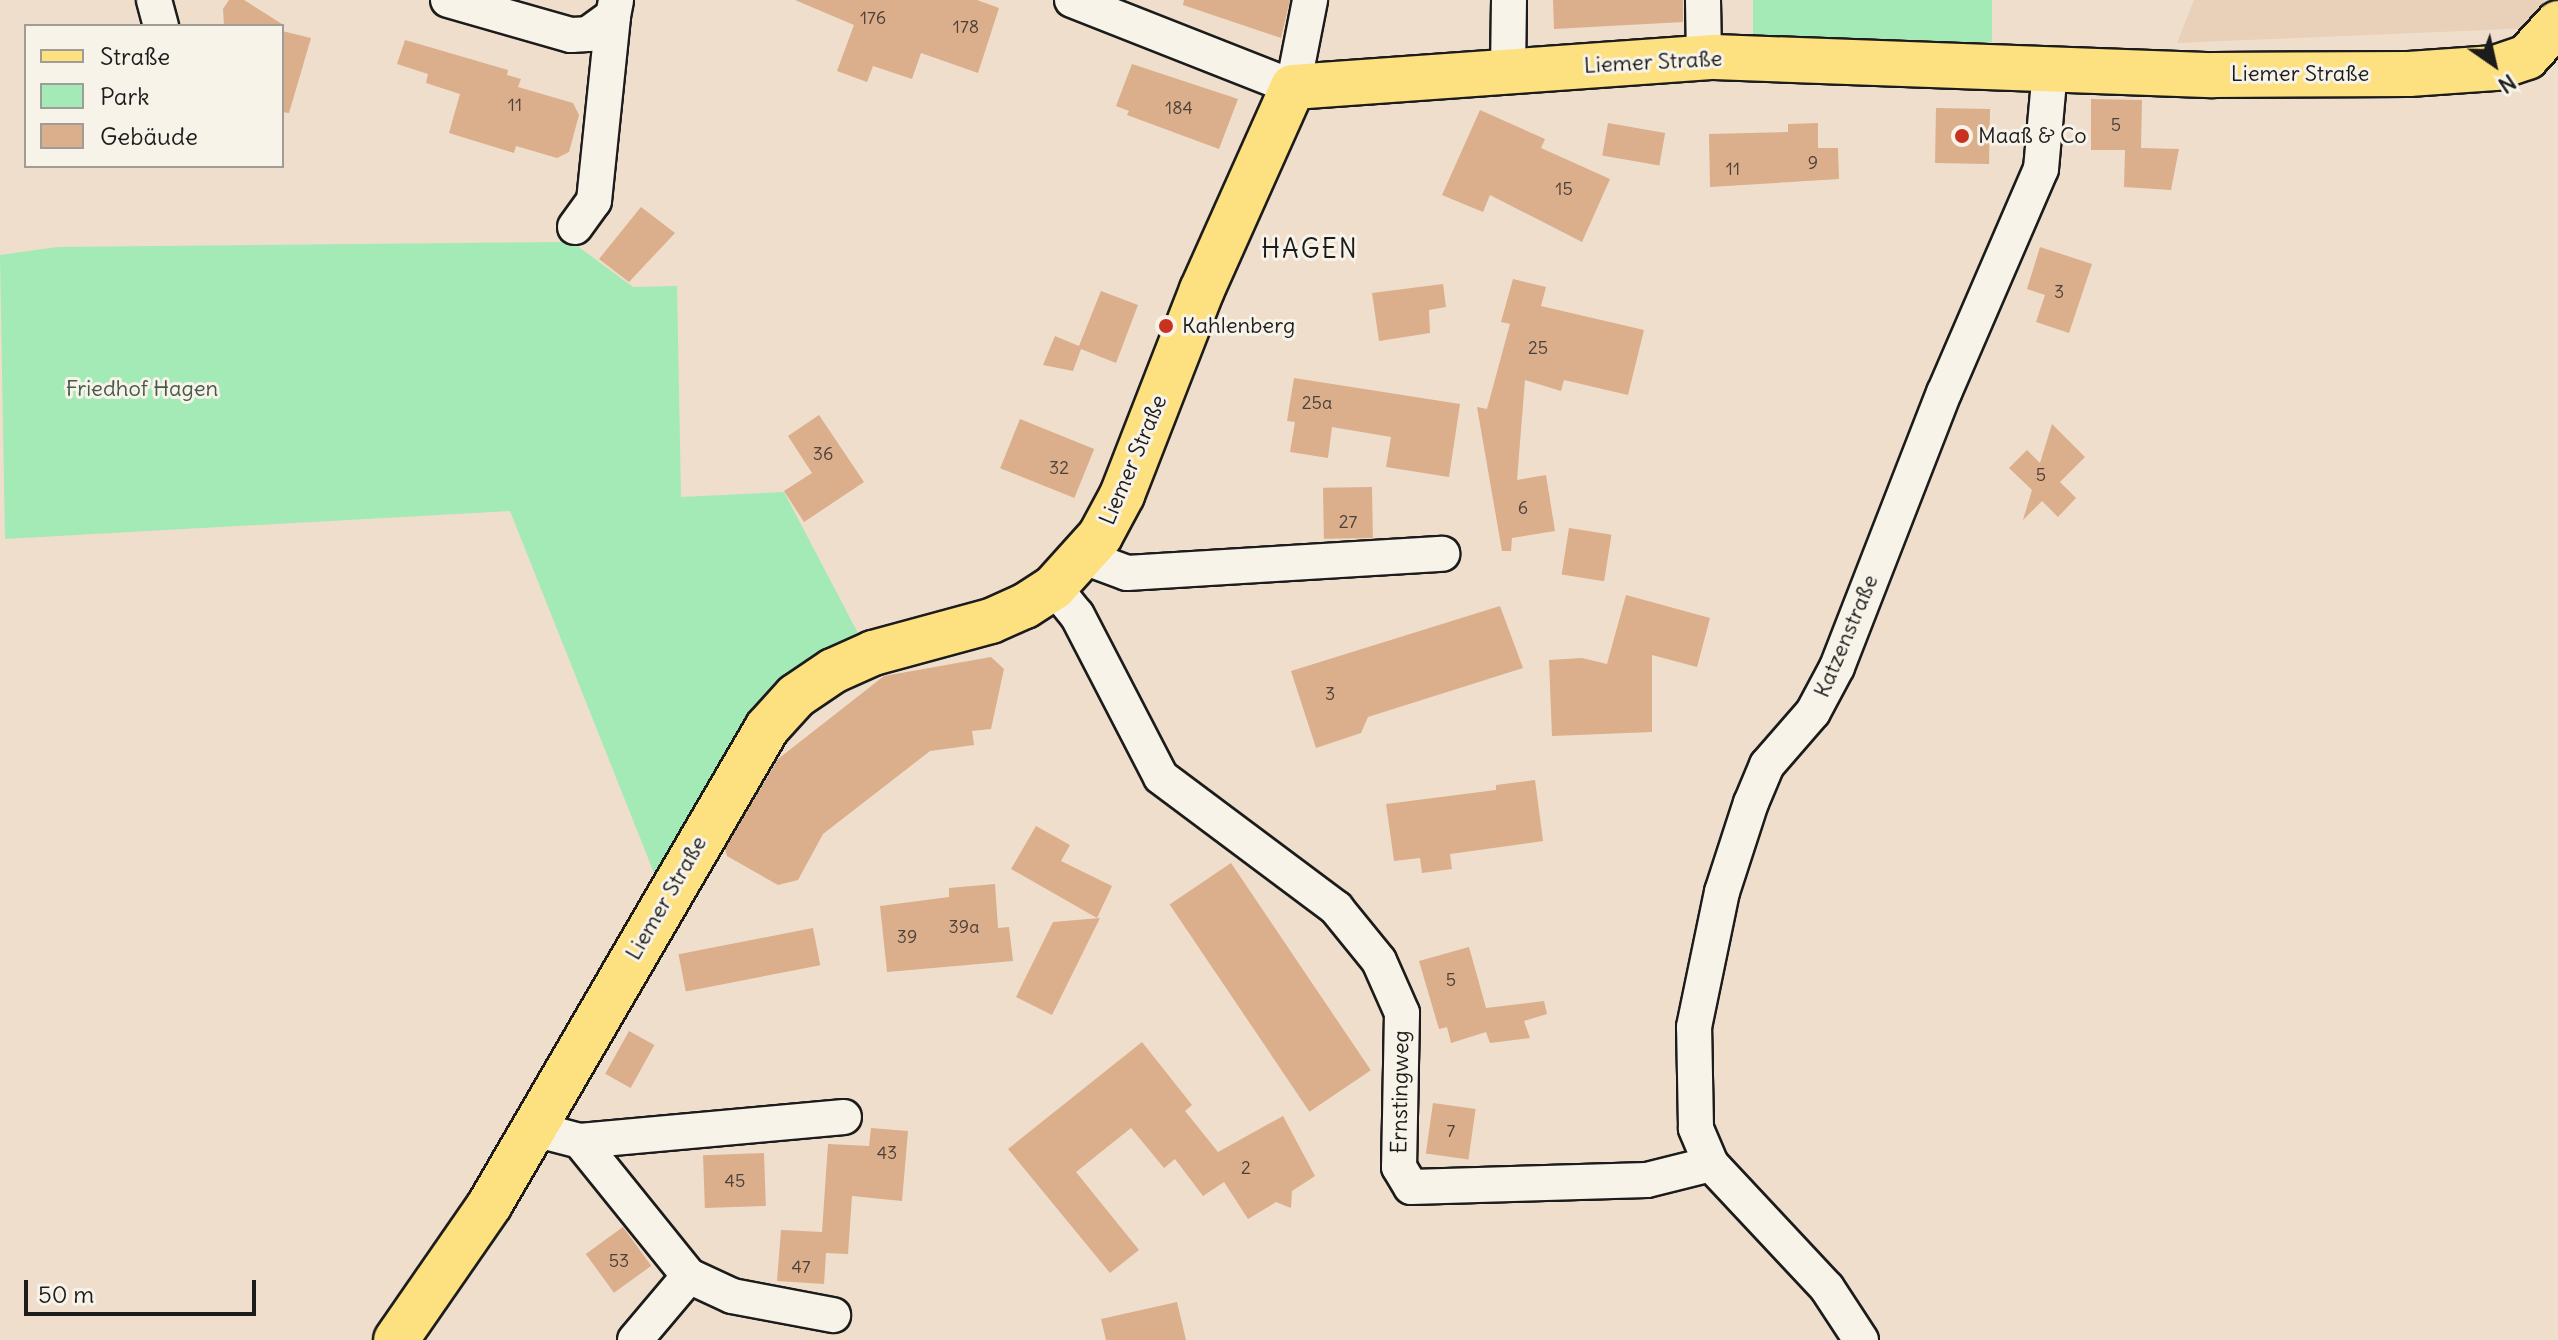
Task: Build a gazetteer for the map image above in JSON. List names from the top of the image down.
{
  "streets": {
    "main road": ["Liemer Straße"],
    "street": ["Katzenstraße", "Ernstingweg"]
  },
  "crossings": [
    ["Liemer Straße", "Katzenstraße"],
    ["Liemer Straße", "Ernstingweg"],
    ["Katzenstraße", "Ernstingweg"]
  ],
  "districts": ["HAGEN"],
  "parks": ["Friedhof Hagen"],
  "places": ["Maaß & Co", "Kahlenberg"],
  "house_numbers": [
    "176",
    "178",
    "11",
    "184",
    "5",
    "9",
    "11",
    "15",
    "3",
    "25",
    "25a",
    "36",
    "32",
    "5",
    "6",
    "27",
    "3",
    "39a",
    "39",
    "5",
    "7",
    "43",
    "2",
    "45",
    "53",
    "47"
  ],
  "legend": ["Straße", "Park", "Gebäude"],
  "scale_bar": "50 m",
  "north": "bottom right"
}
